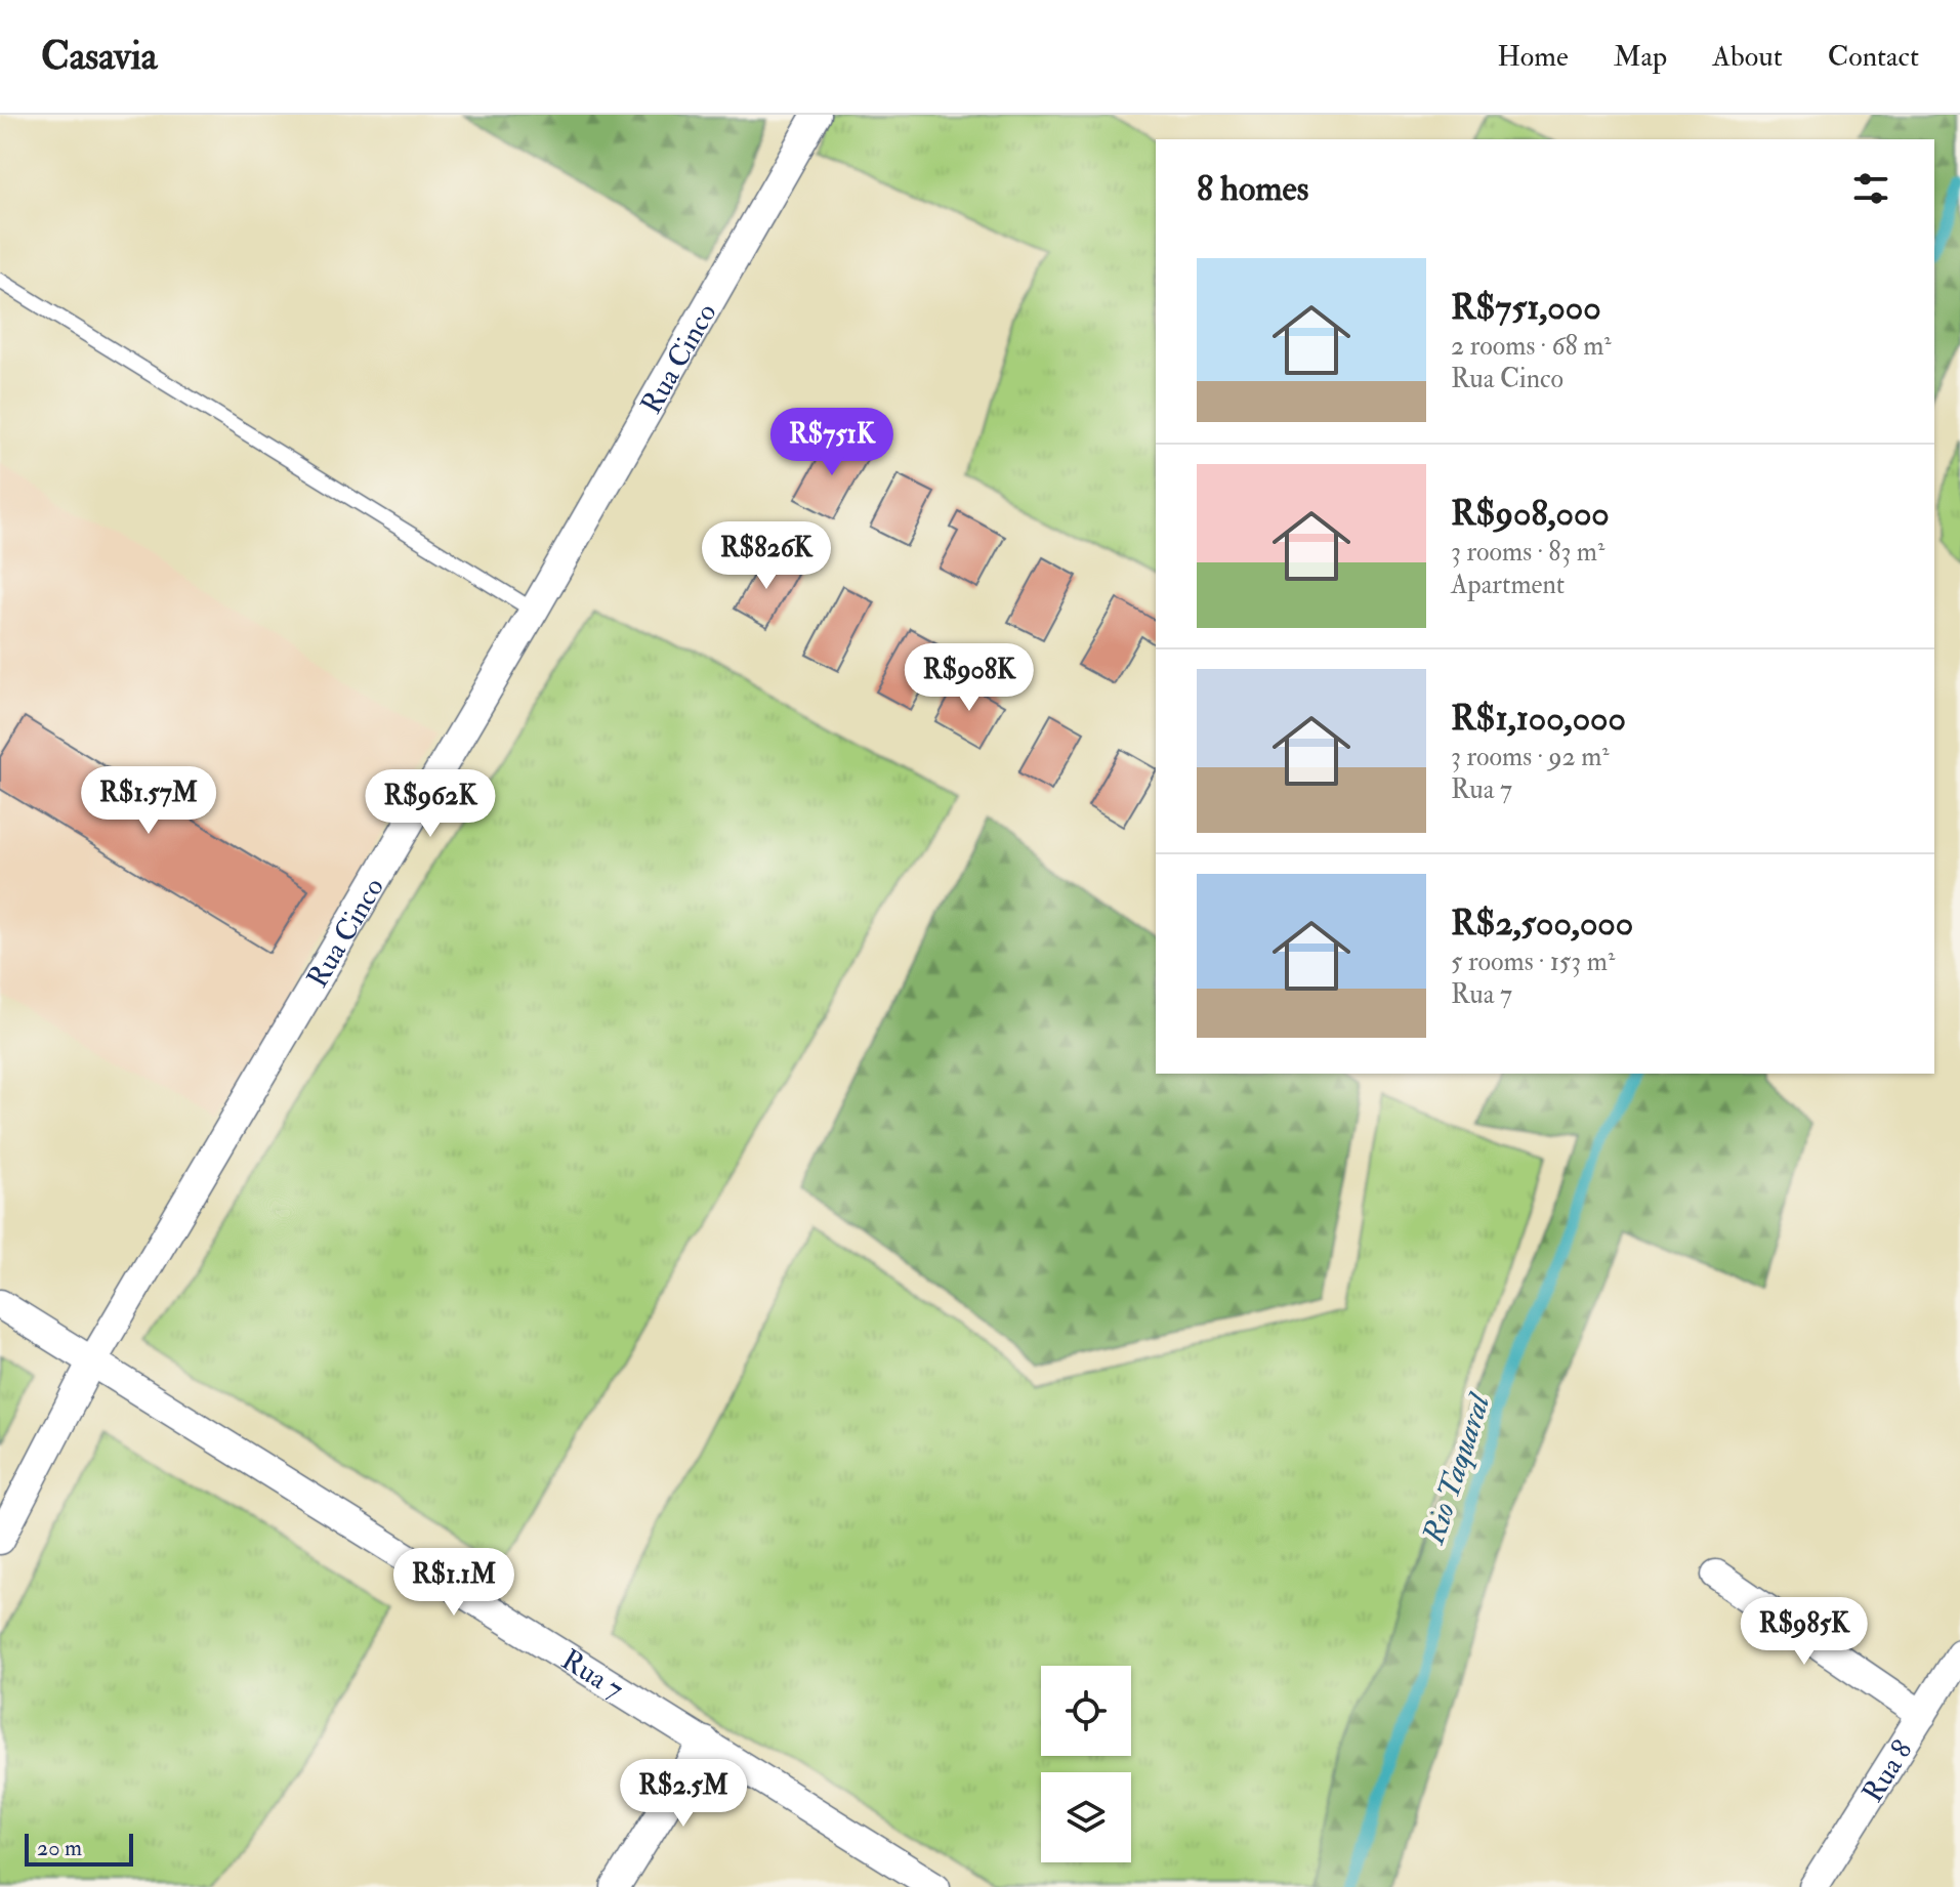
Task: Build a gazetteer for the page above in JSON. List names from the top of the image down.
{
  "streets": {
    "street": ["Rua Cinco", "Rua 7", "Rua 8"]
  },
  "crossings": [
    ["Rua Cinco", "Rua 7"]
  ],
  "water": ["Rio Taquaral"],
  "scale_bar": "20 m",
  "page": {
    "header": "Casavia",
    "nav": [
      "Home",
      "Map",
      "About",
      "Contact"
    ],
    "heading": "8 homes",
    "list": [
      {
        "name": "R$751,000",
        "note": "2 rooms · 68 m² · Rua Cinco"
      },
      {
        "name": "R$908,000",
        "note": "3 rooms · 83 m² · Apartment"
      },
      {
        "name": "R$1,100,000",
        "note": "3 rooms · 92 m² · Rua 7"
      },
      {
        "name": "R$2,500,000",
        "note": "5 rooms · 153 m² · Rua 7"
      }
    ],
    "price": [
      "R$751K",
      "R$826K",
      "R$908K",
      "R$1.57M",
      "R$962K",
      "R$1.1M",
      "R$985K",
      "R$2.5M"
    ],
    "scale": "20 m"
  }
}
